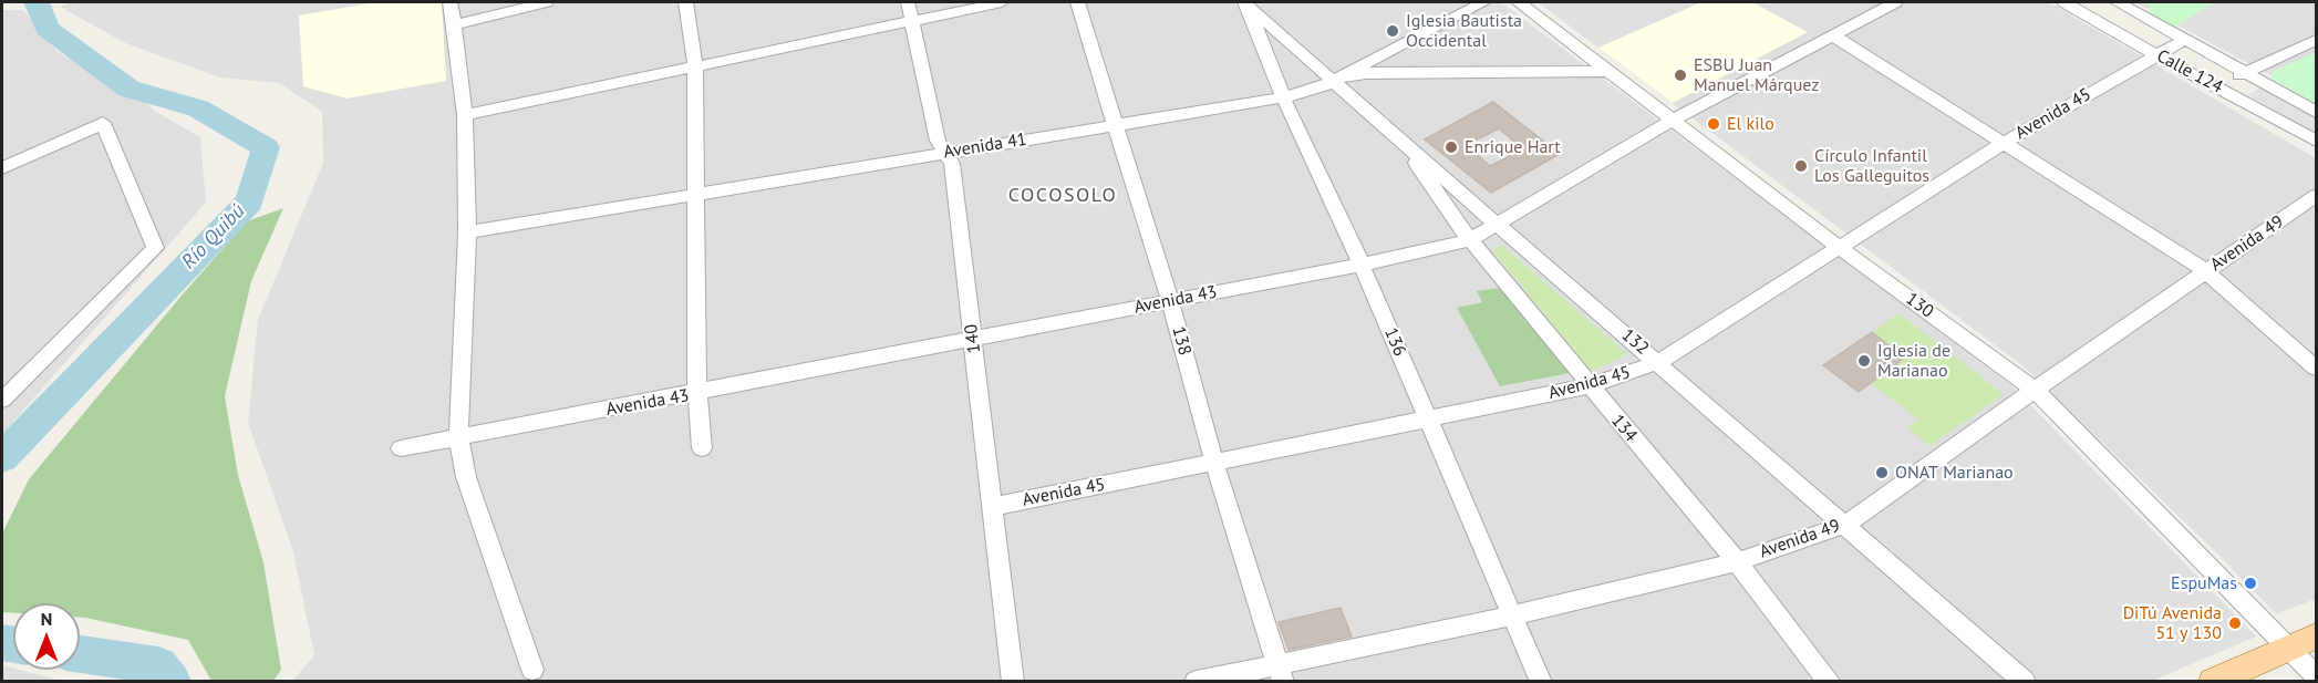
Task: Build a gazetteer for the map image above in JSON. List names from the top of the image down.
{
  "streets": {
    "street": [
      "Calle 124",
      "Avenida 45",
      "Avenida 41",
      "Avenida 49",
      "Avenida 43",
      "130",
      "140",
      "138",
      "136",
      "132",
      "134"
    ]
  },
  "crossings": [
    ["Calle 124", "Avenida 45"],
    ["Avenida 45", "130"],
    ["Avenida 45", "140"],
    ["Avenida 45", "138"],
    ["Avenida 45", "136"],
    ["Avenida 45", "132"],
    ["Avenida 45", "134"],
    ["Avenida 41", "140"],
    ["Avenida 41", "138"],
    ["Avenida 41", "136"],
    ["Avenida 41", "132"],
    ["Avenida 49", "130"],
    ["Avenida 49", "138"],
    ["Avenida 49", "136"],
    ["Avenida 49", "132"],
    ["Avenida 49", "134"],
    ["Avenida 43", "130"],
    ["Avenida 43", "140"],
    ["Avenida 43", "138"],
    ["Avenida 43", "136"],
    ["Avenida 43", "132"],
    ["Avenida 43", "134"],
    ["136", "132"],
    ["132", "134"]
  ],
  "districts": ["COCOSOLO"],
  "water": ["Río Quibú"],
  "places": [
    "Iglesia Bautista Occidental",
    "ESBU Juan Manuel Márquez",
    "El kilo",
    "Enrique Hart",
    "Círculo Infantil Los Galleguitos",
    "Iglesia de Marianao",
    "ONAT Marianao",
    "EspuMas",
    "DiTú Avenida 51 y 130"
  ],
  "north": "top"
}
